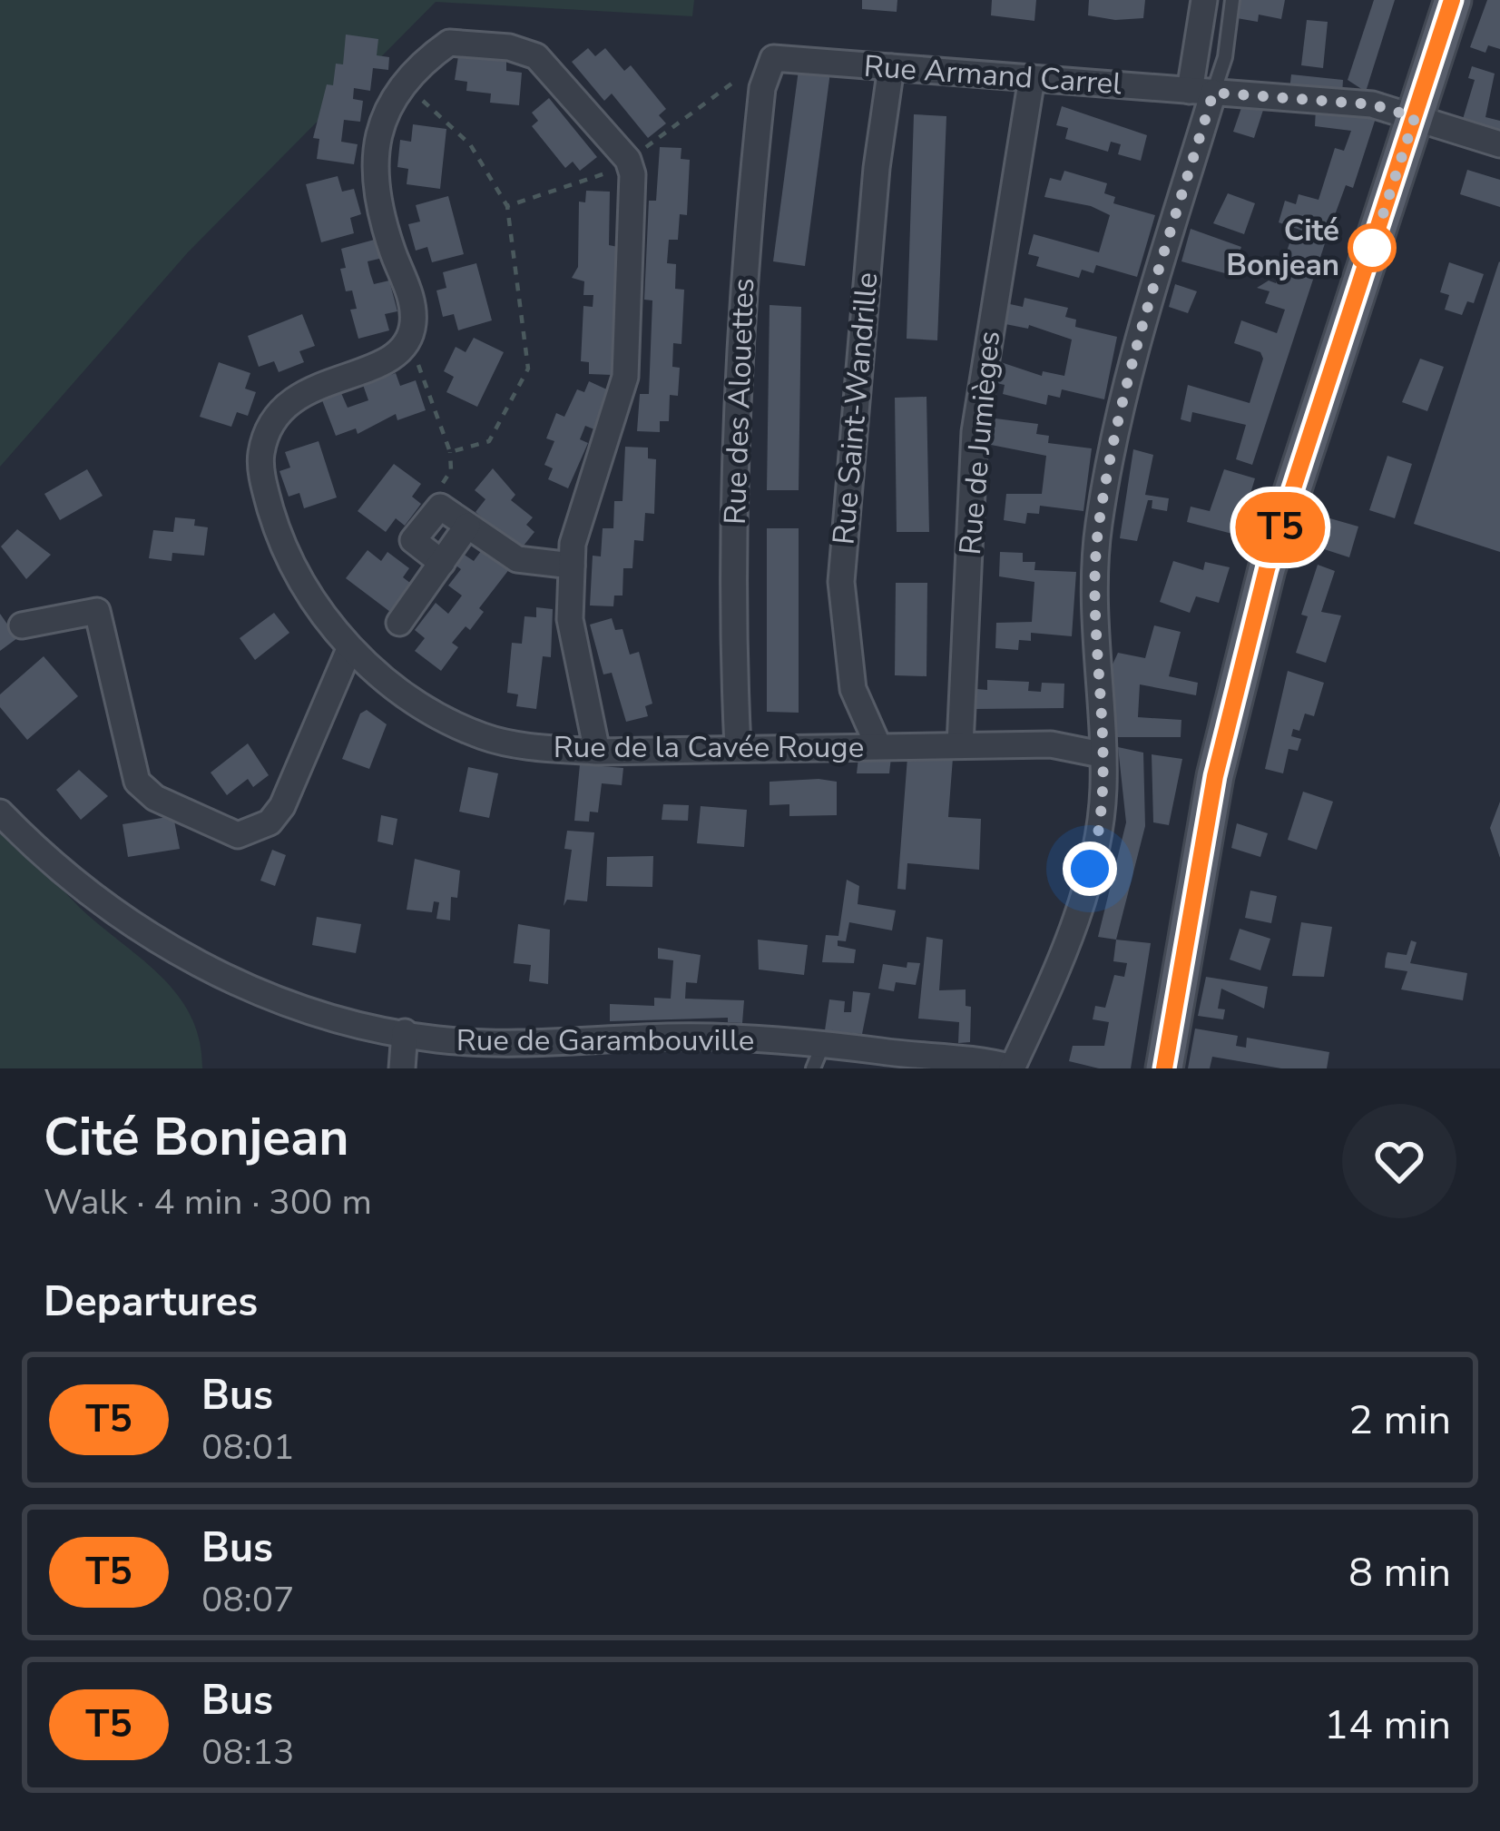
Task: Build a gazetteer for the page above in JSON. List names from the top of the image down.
{
  "streets": {
    "street": [
      "Rue Armand Carrel",
      "Rue des Alouettes",
      "Rue Saint-Wandrille",
      "Rue de Jumièges",
      "Rue de la Cavée Rouge",
      "Rue de Garambouville"
    ]
  },
  "crossings": [
    ["Rue Armand Carrel", "Rue des Alouettes"],
    ["Rue Armand Carrel", "Rue Saint-Wandrille"],
    ["Rue Armand Carrel", "Rue de Jumièges"],
    ["Rue des Alouettes", "Rue de la Cavée Rouge"],
    ["Rue Saint-Wandrille", "Rue de la Cavée Rouge"],
    ["Rue de Jumièges", "Rue de la Cavée Rouge"]
  ],
  "places": ["Cité Bonjean"],
  "lines": ["bus line T5"],
  "page": {
    "on_map": "T5",
    "heading": [
      ["Cité Bonjean", "Walk · 4 min · 300 m"],
      "Departures"
    ],
    "list": [
      {
        "mark": "T5",
        "name": "Bus",
        "note": "08:01",
        "value": "2 min"
      },
      {
        "mark": "T5",
        "name": "Bus",
        "note": "08:07",
        "value": "8 min"
      },
      {
        "mark": "T5",
        "name": "Bus",
        "note": "08:13",
        "value": "14 min"
      }
    ]
  }
}
